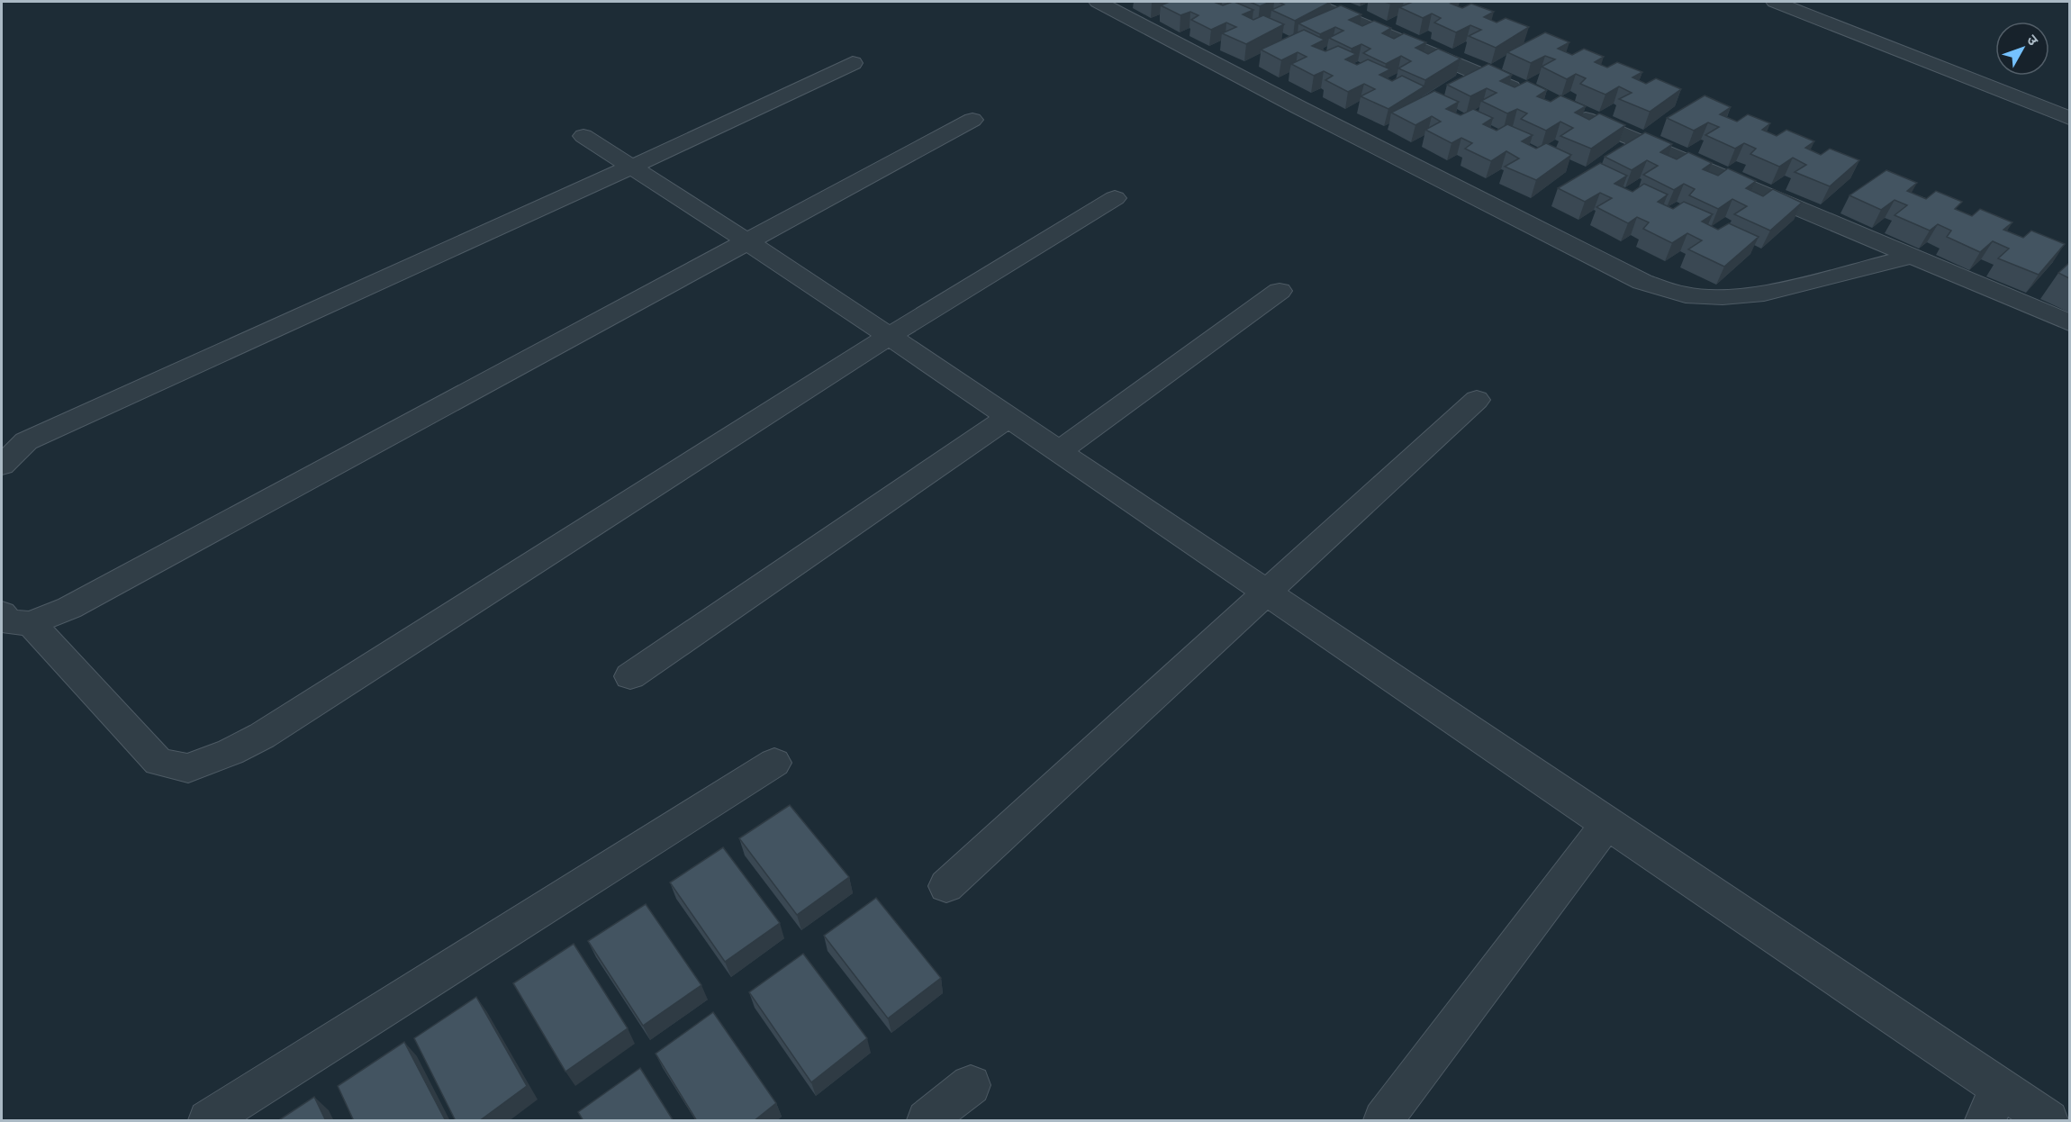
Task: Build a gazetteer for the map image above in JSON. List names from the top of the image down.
{
  "north": "top right"
}
